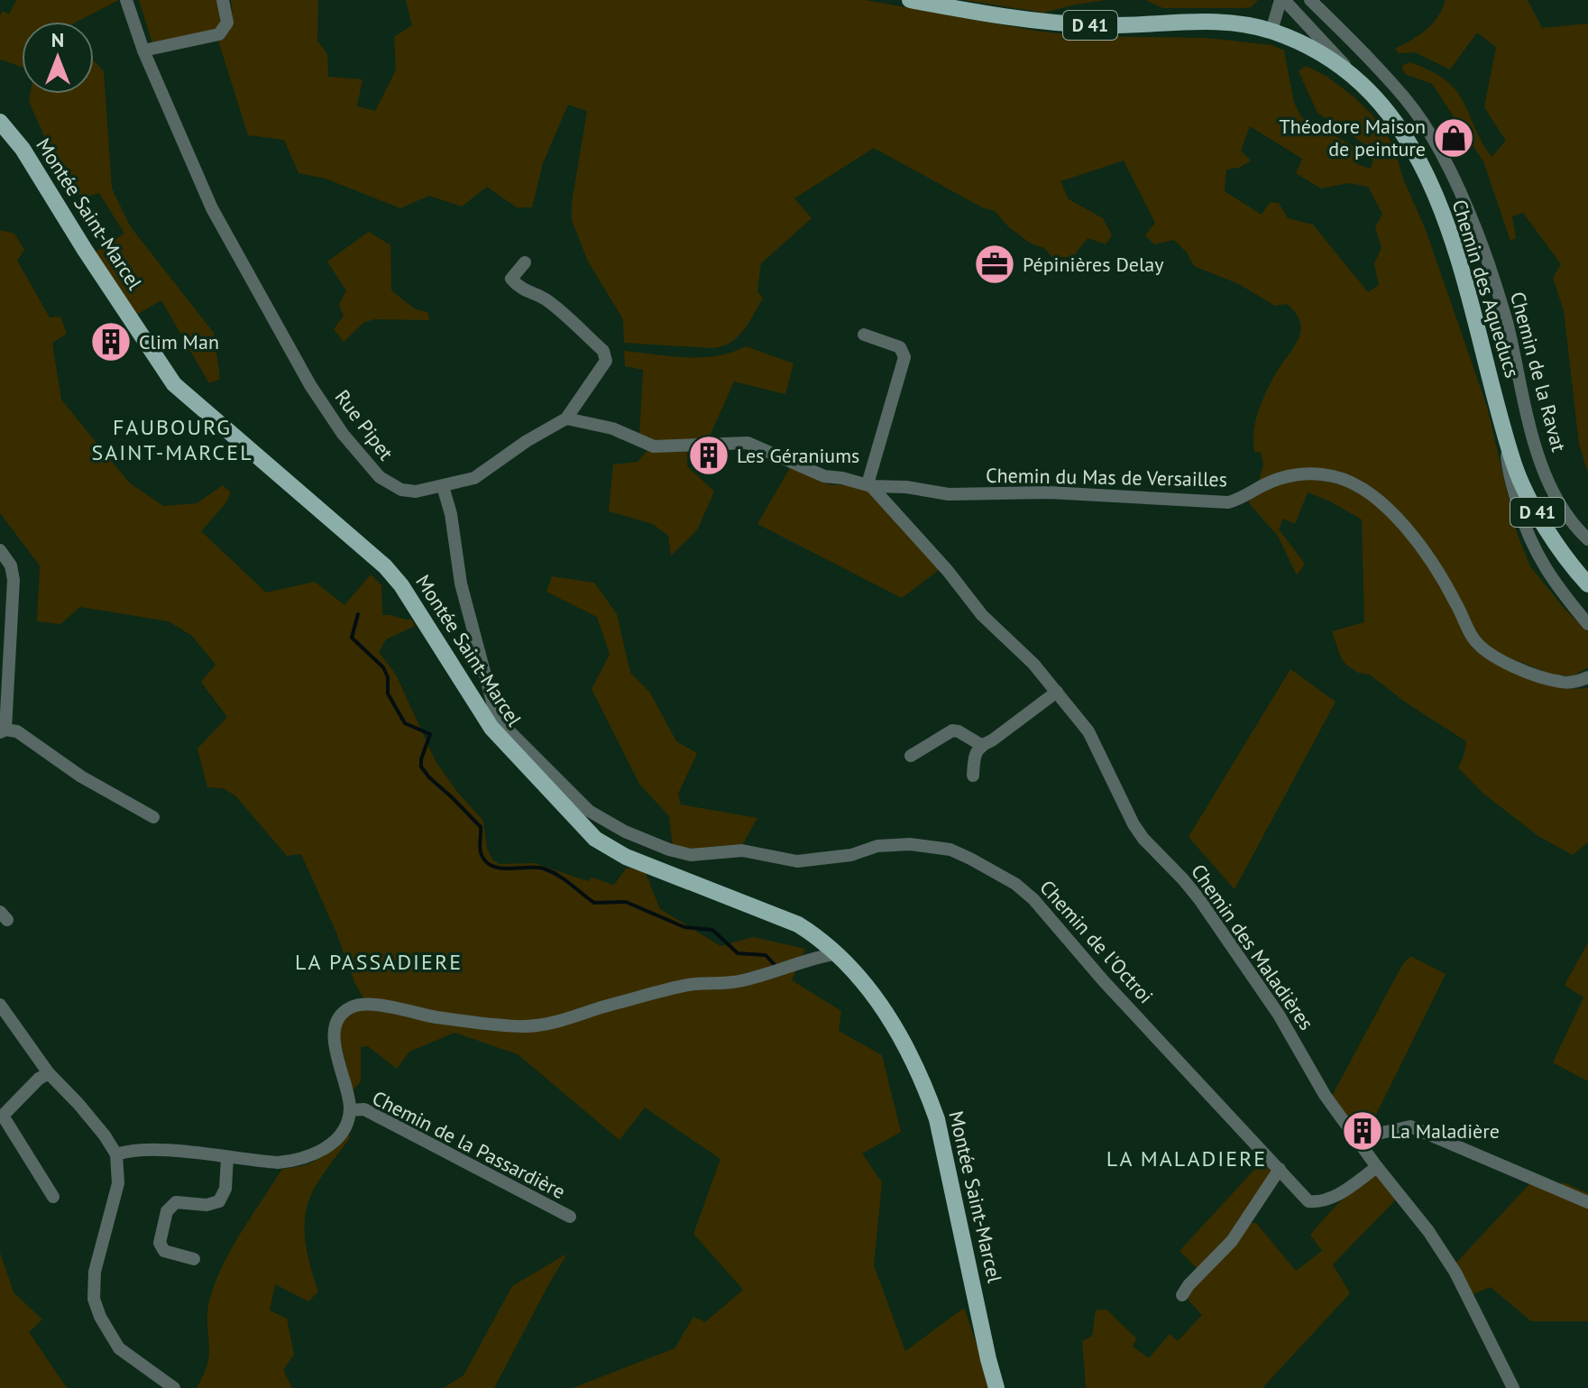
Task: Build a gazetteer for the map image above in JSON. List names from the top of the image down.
{
  "streets": {
    "main road": ["D 41", "Montée Saint-Marcel", "Chemin des Aqueducs"],
    "street": [
      "Chemin de la Ravat",
      "Rue Pipet",
      "Chemin du Mas de Versailles",
      "Chemin de l'Octroi",
      "Chemin des Maladières",
      "Chemin de la Passardière"
    ]
  },
  "crossings": [
    ["Montée Saint-Marcel", "Chemin de l'Octroi"],
    ["Montée Saint-Marcel", "Chemin de la Passardière"],
    ["Rue Pipet", "Chemin de l'Octroi"],
    ["Chemin du Mas de Versailles", "Chemin des Maladières"],
    ["Chemin de l'Octroi", "Chemin des Maladières"]
  ],
  "districts": ["FAUBOURG SAINT-MARCEL", "LA PASSADIERE", "LA MALADIERE"],
  "places": {
    "shop": ["Théodore Maison de peinture"],
    "office": ["Pépinières Delay"],
    "building": ["Clim Man", "Les Géraniums", "La Maladière"]
  },
  "north": "top"
}
